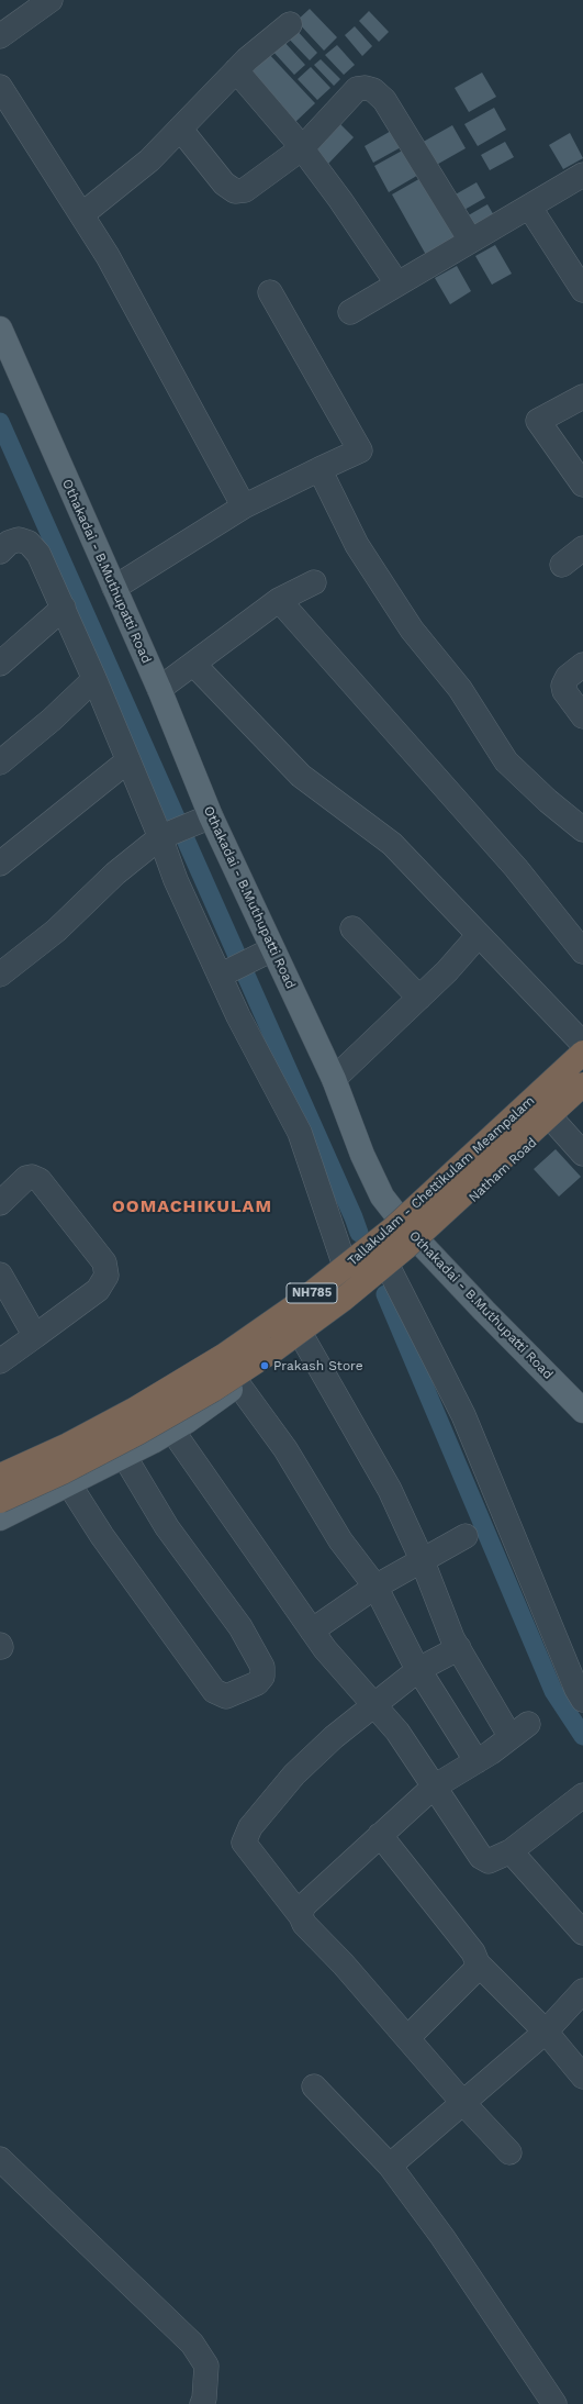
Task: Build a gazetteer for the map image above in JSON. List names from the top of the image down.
{
  "streets": {
    "highway": ["Tallakulam - Chettikulam Meampalam", "NH785"],
    "main road": ["Othakadai - B.Muthupatti Road", "Natham Road"]
  },
  "crossings": [
    ["Othakadai - B.Muthupatti Road", "Natham Road"]
  ],
  "districts": ["OOMACHIKULAM"],
  "places": ["Prakash Store"]
}
